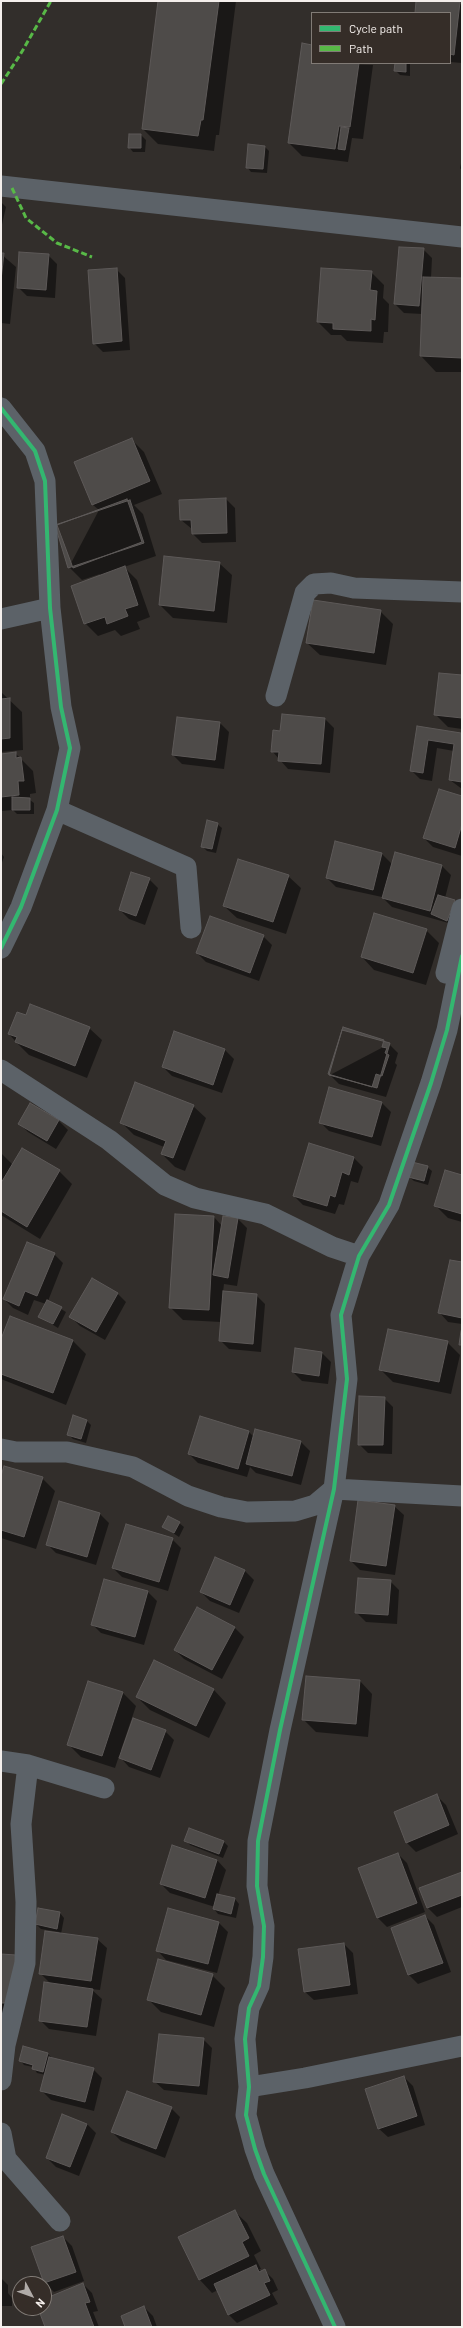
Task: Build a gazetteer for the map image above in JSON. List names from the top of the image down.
{
  "legend": ["Cycle path", "Path"],
  "north": "bottom right"
}
